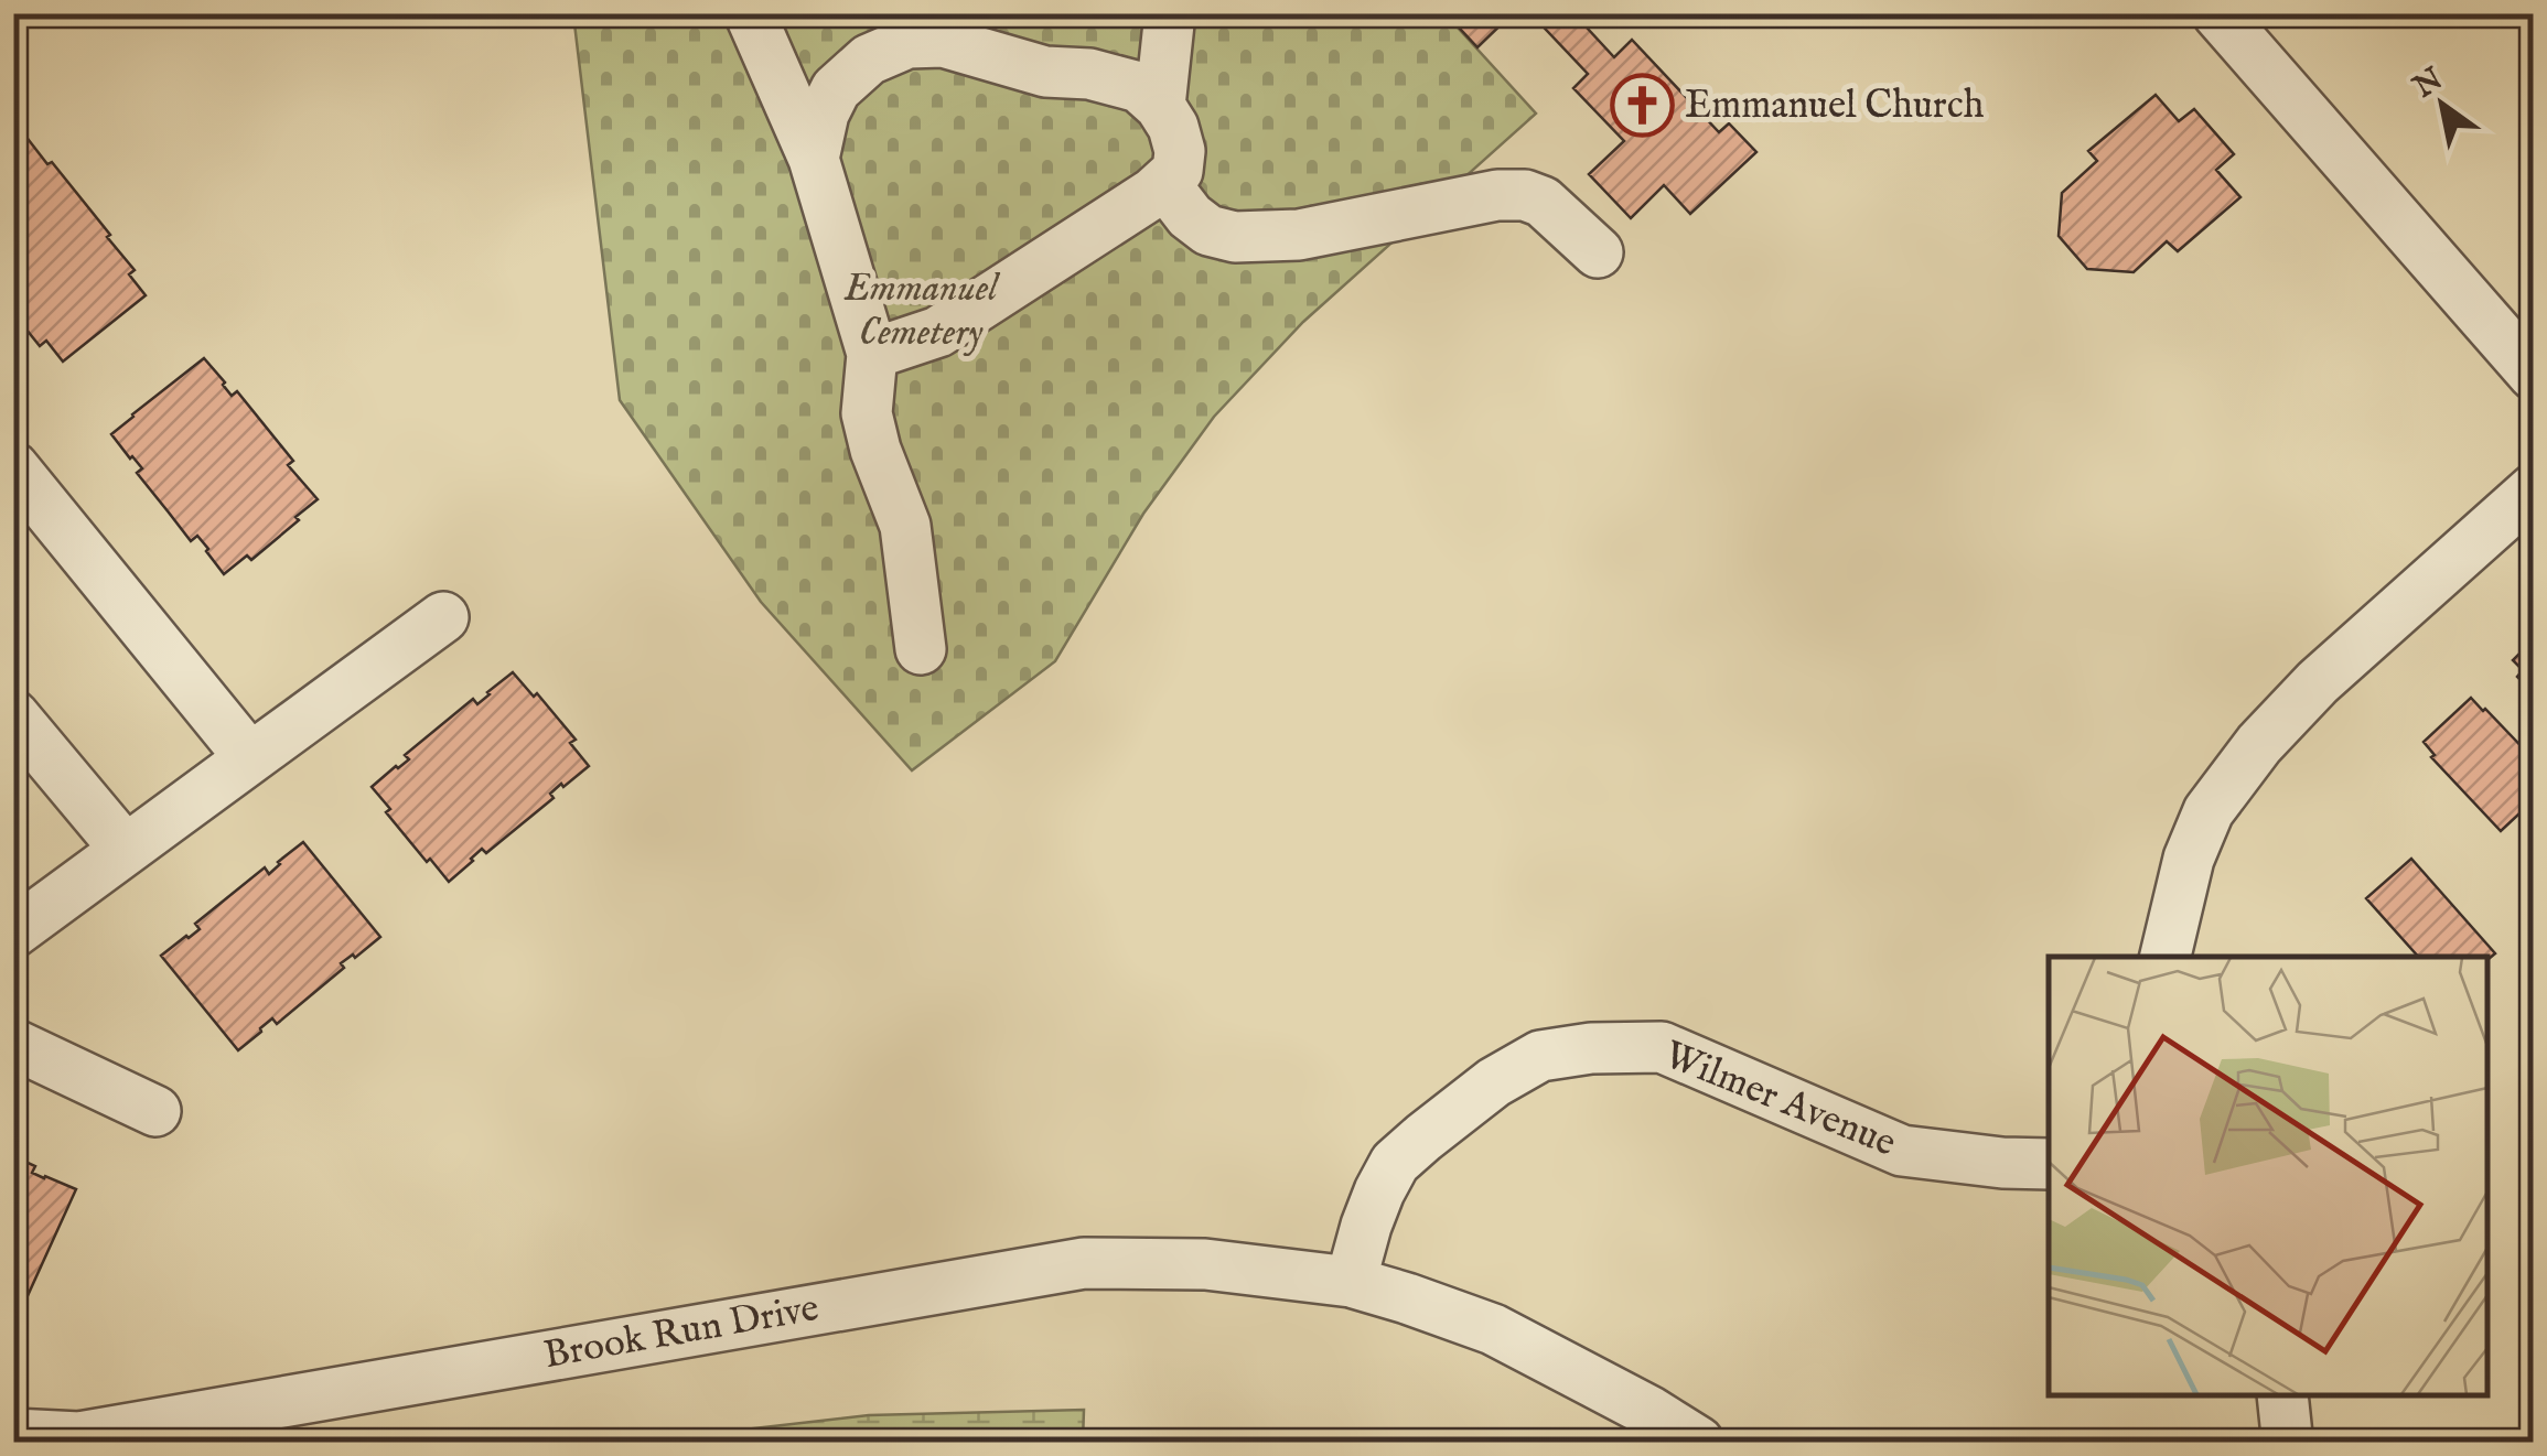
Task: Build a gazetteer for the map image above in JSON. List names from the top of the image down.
{
  "streets": {
    "street": ["Wilmer Avenue", "Brook Run Drive"]
  },
  "crossings": [
    ["Wilmer Avenue", "Brook Run Drive"]
  ],
  "parks": ["Emmanuel Cemetery"],
  "places": {
    "church": ["Emmanuel Church"]
  },
  "north": "top left"
}
